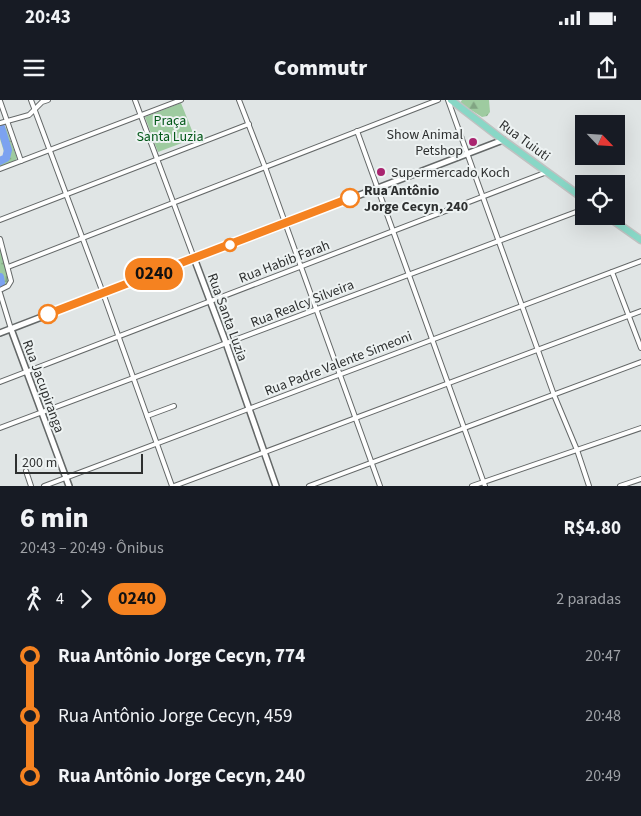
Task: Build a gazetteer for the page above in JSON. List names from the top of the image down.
{
  "streets": {
    "main road": ["Rua Tuiuti"],
    "street": [
      "Rua Habib Farah",
      "Rua Realcy Silveira",
      "Rua Santa Luzia",
      "Rua Padre Valente Simeoni",
      "Rua Jacupiranga"
    ]
  },
  "crossings": [
    ["Rua Tuiuti", "Rua Habib Farah"],
    ["Rua Habib Farah", "Rua Santa Luzia"],
    ["Rua Habib Farah", "Rua Jacupiranga"],
    ["Rua Realcy Silveira", "Rua Santa Luzia"],
    ["Rua Realcy Silveira", "Rua Jacupiranga"],
    ["Rua Santa Luzia", "Rua Padre Valente Simeoni"],
    ["Rua Padre Valente Simeoni", "Rua Jacupiranga"]
  ],
  "parks": ["Praça Santa Luzia"],
  "places": ["Show Animal Petshop", "Supermercado Koch", "Rua Antônio Jorge Cecyn, 240"],
  "lines": ["bus line 0240"],
  "scale_bar": "200 m",
  "north": "bottom right",
  "page": {
    "status": "20:43",
    "header": "Commutr",
    "on_map": "0240",
    "scale": "200 m",
    "heading": ["6 min", "20:43 – 20:49 · Ônibus", "R$4.80"],
    "legs": ["4", "0240", "2 paradas"],
    "list": [
      {
        "name": "Rua Antônio Jorge Cecyn, 774",
        "value": "20:47"
      },
      {
        "name": "Rua Antônio Jorge Cecyn, 459",
        "value": "20:48"
      },
      {
        "name": "Rua Antônio Jorge Cecyn, 240",
        "value": "20:49"
      }
    ]
  }
}
